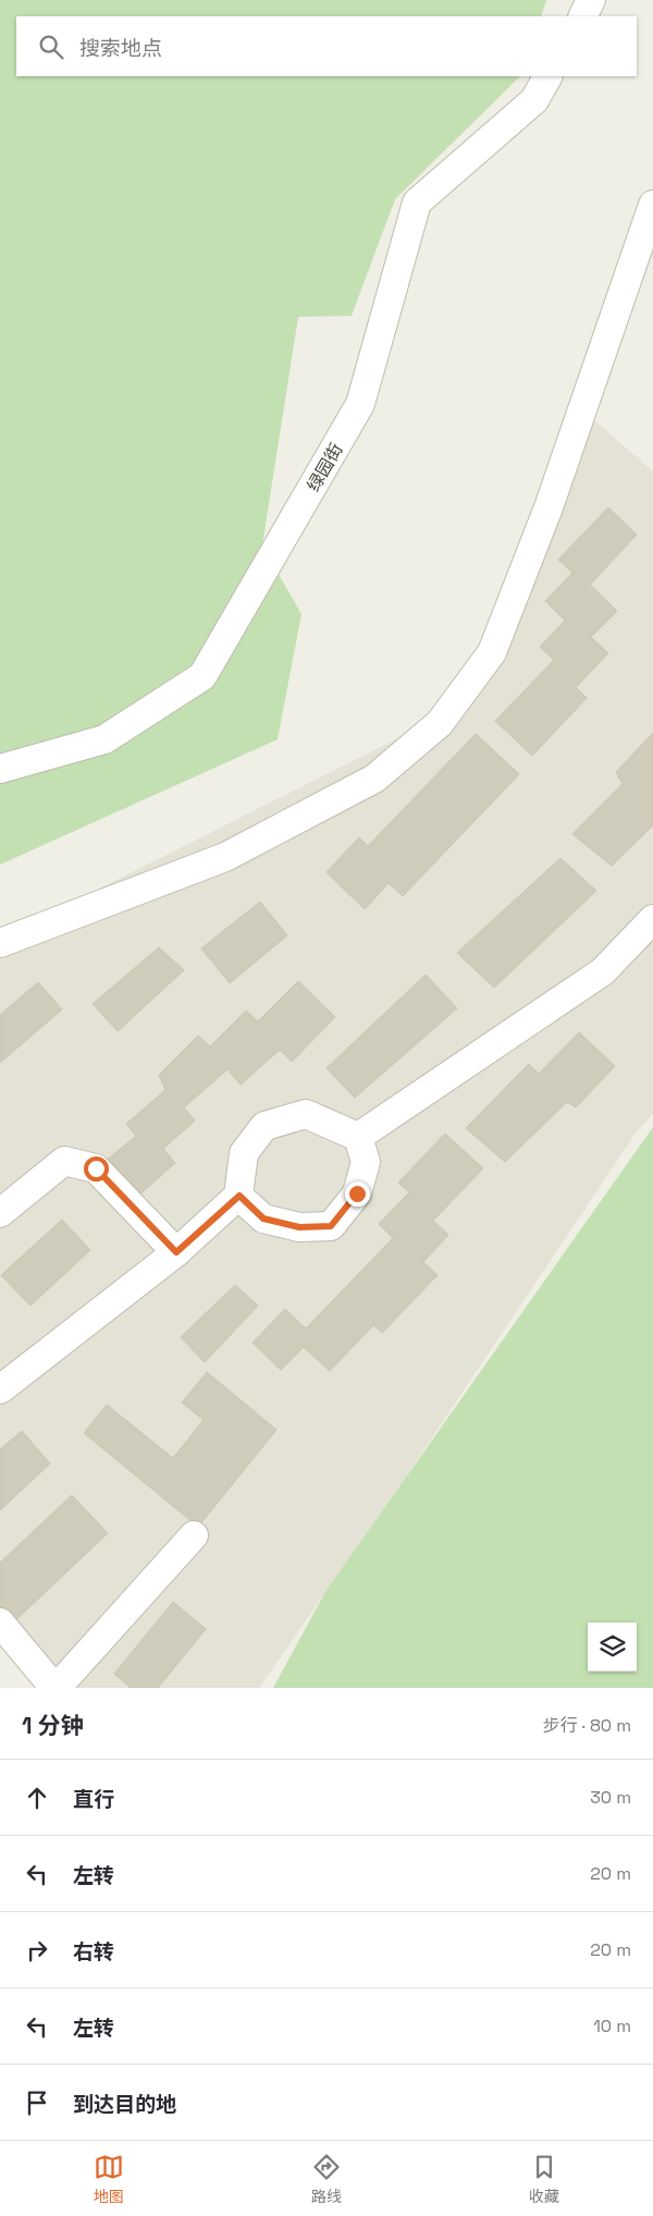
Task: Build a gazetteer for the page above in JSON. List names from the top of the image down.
{
  "streets": {
    "street": ["绿园街"]
  },
  "page": {
    "search": "搜索地点",
    "heading": ["1 分钟", "步行 · 80 m"],
    "list": [
      ["直行", "30 m"],
      ["左转", "20 m"],
      ["右转", "20 m"],
      ["左转", "10 m"],
      "到达目的地"
    ],
    "nav": ["地图", "路线", "收藏"]
  }
}
